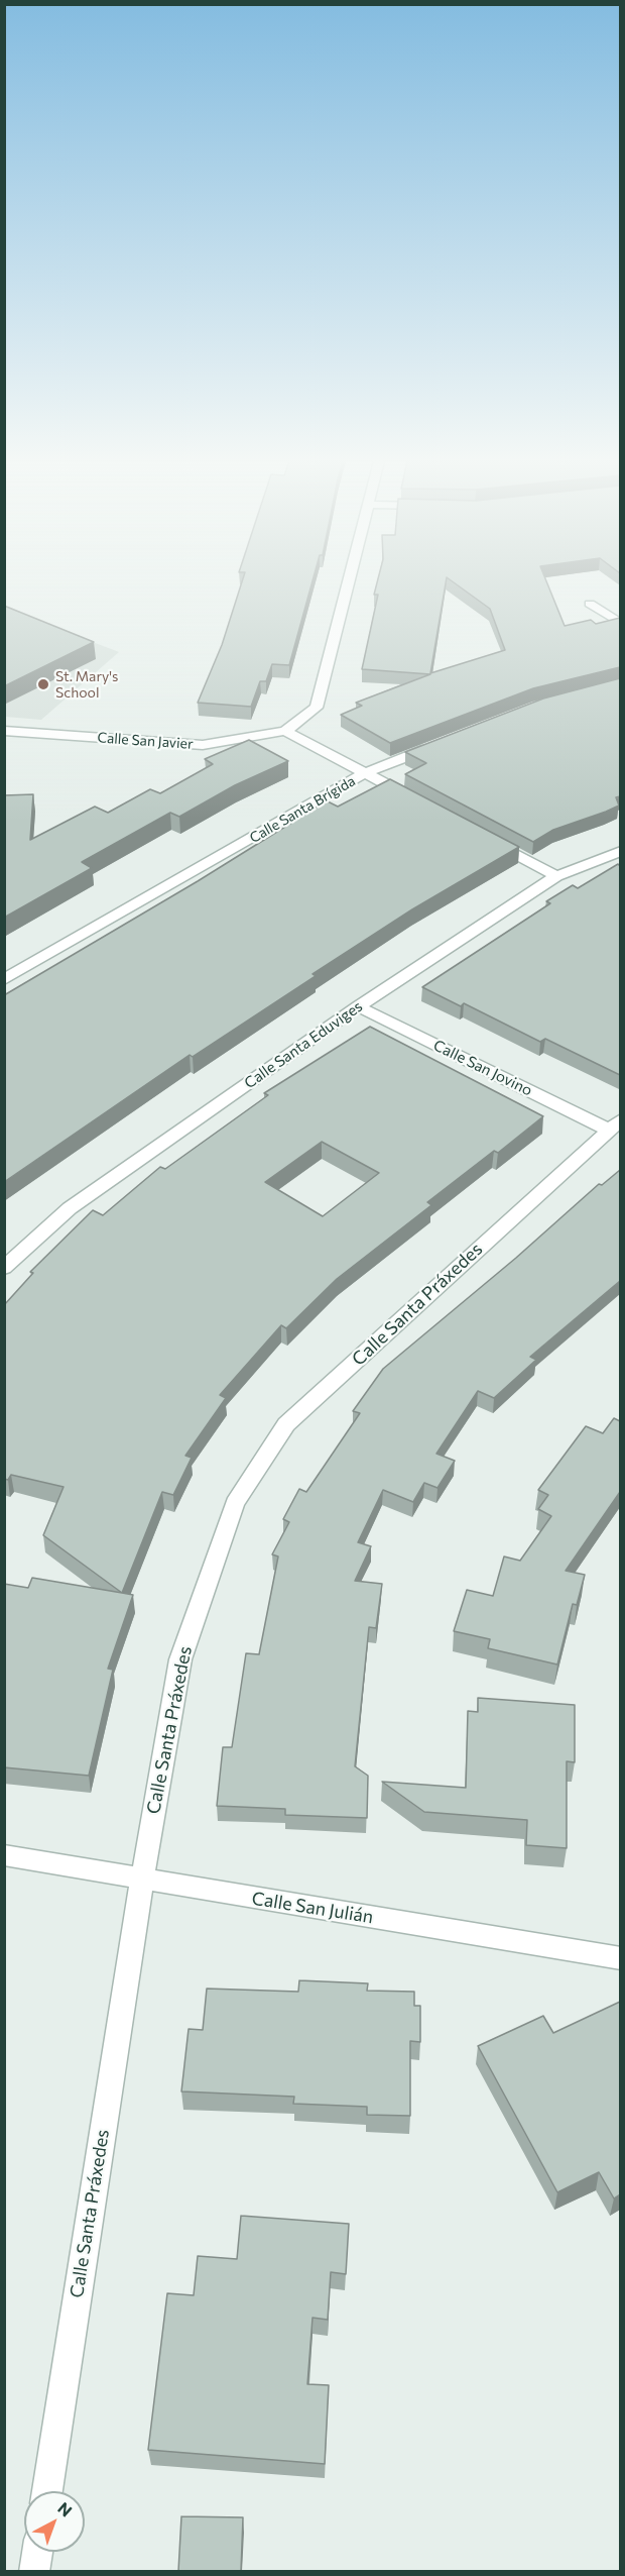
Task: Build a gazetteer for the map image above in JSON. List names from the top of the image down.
{
  "streets": {
    "street": [
      "Calle San Javier",
      "Calle Santa Brígida",
      "Calle Santa Eduviges",
      "Calle San Jovino",
      "Calle Santa Práxedes",
      "Calle San Julián"
    ]
  },
  "crossings": [
    ["Calle Santa Eduviges", "Calle San Jovino"],
    ["Calle San Jovino", "Calle Santa Práxedes"],
    ["Calle Santa Práxedes", "Calle San Julián"]
  ],
  "places": ["St. Mary's School"],
  "north": "top right"
}
